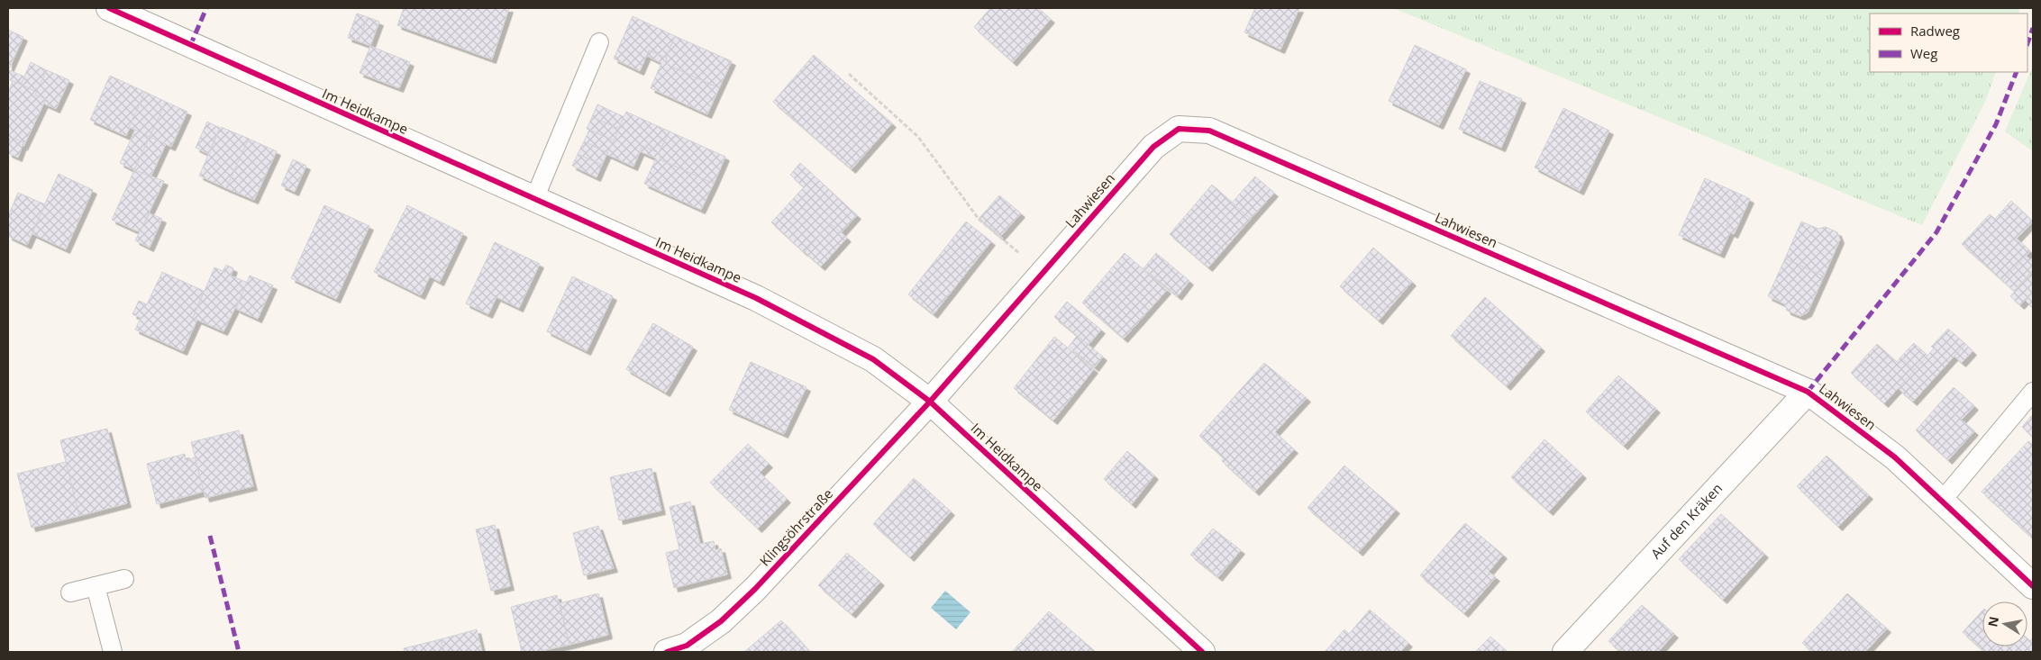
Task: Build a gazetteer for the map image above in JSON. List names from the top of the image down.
{
  "streets": {
    "street": [
      "Im Heidkampe",
      "Lahwiesen",
      "Auf den Kräken",
      "Klingsöhrstraße"
    ]
  },
  "crossings": [
    ["Im Heidkampe", "Lahwiesen"],
    ["Im Heidkampe", "Klingsöhrstraße"],
    ["Lahwiesen", "Auf den Kräken"],
    ["Lahwiesen", "Klingsöhrstraße"]
  ],
  "legend": ["Radweg", "Weg"],
  "north": "left"
}
